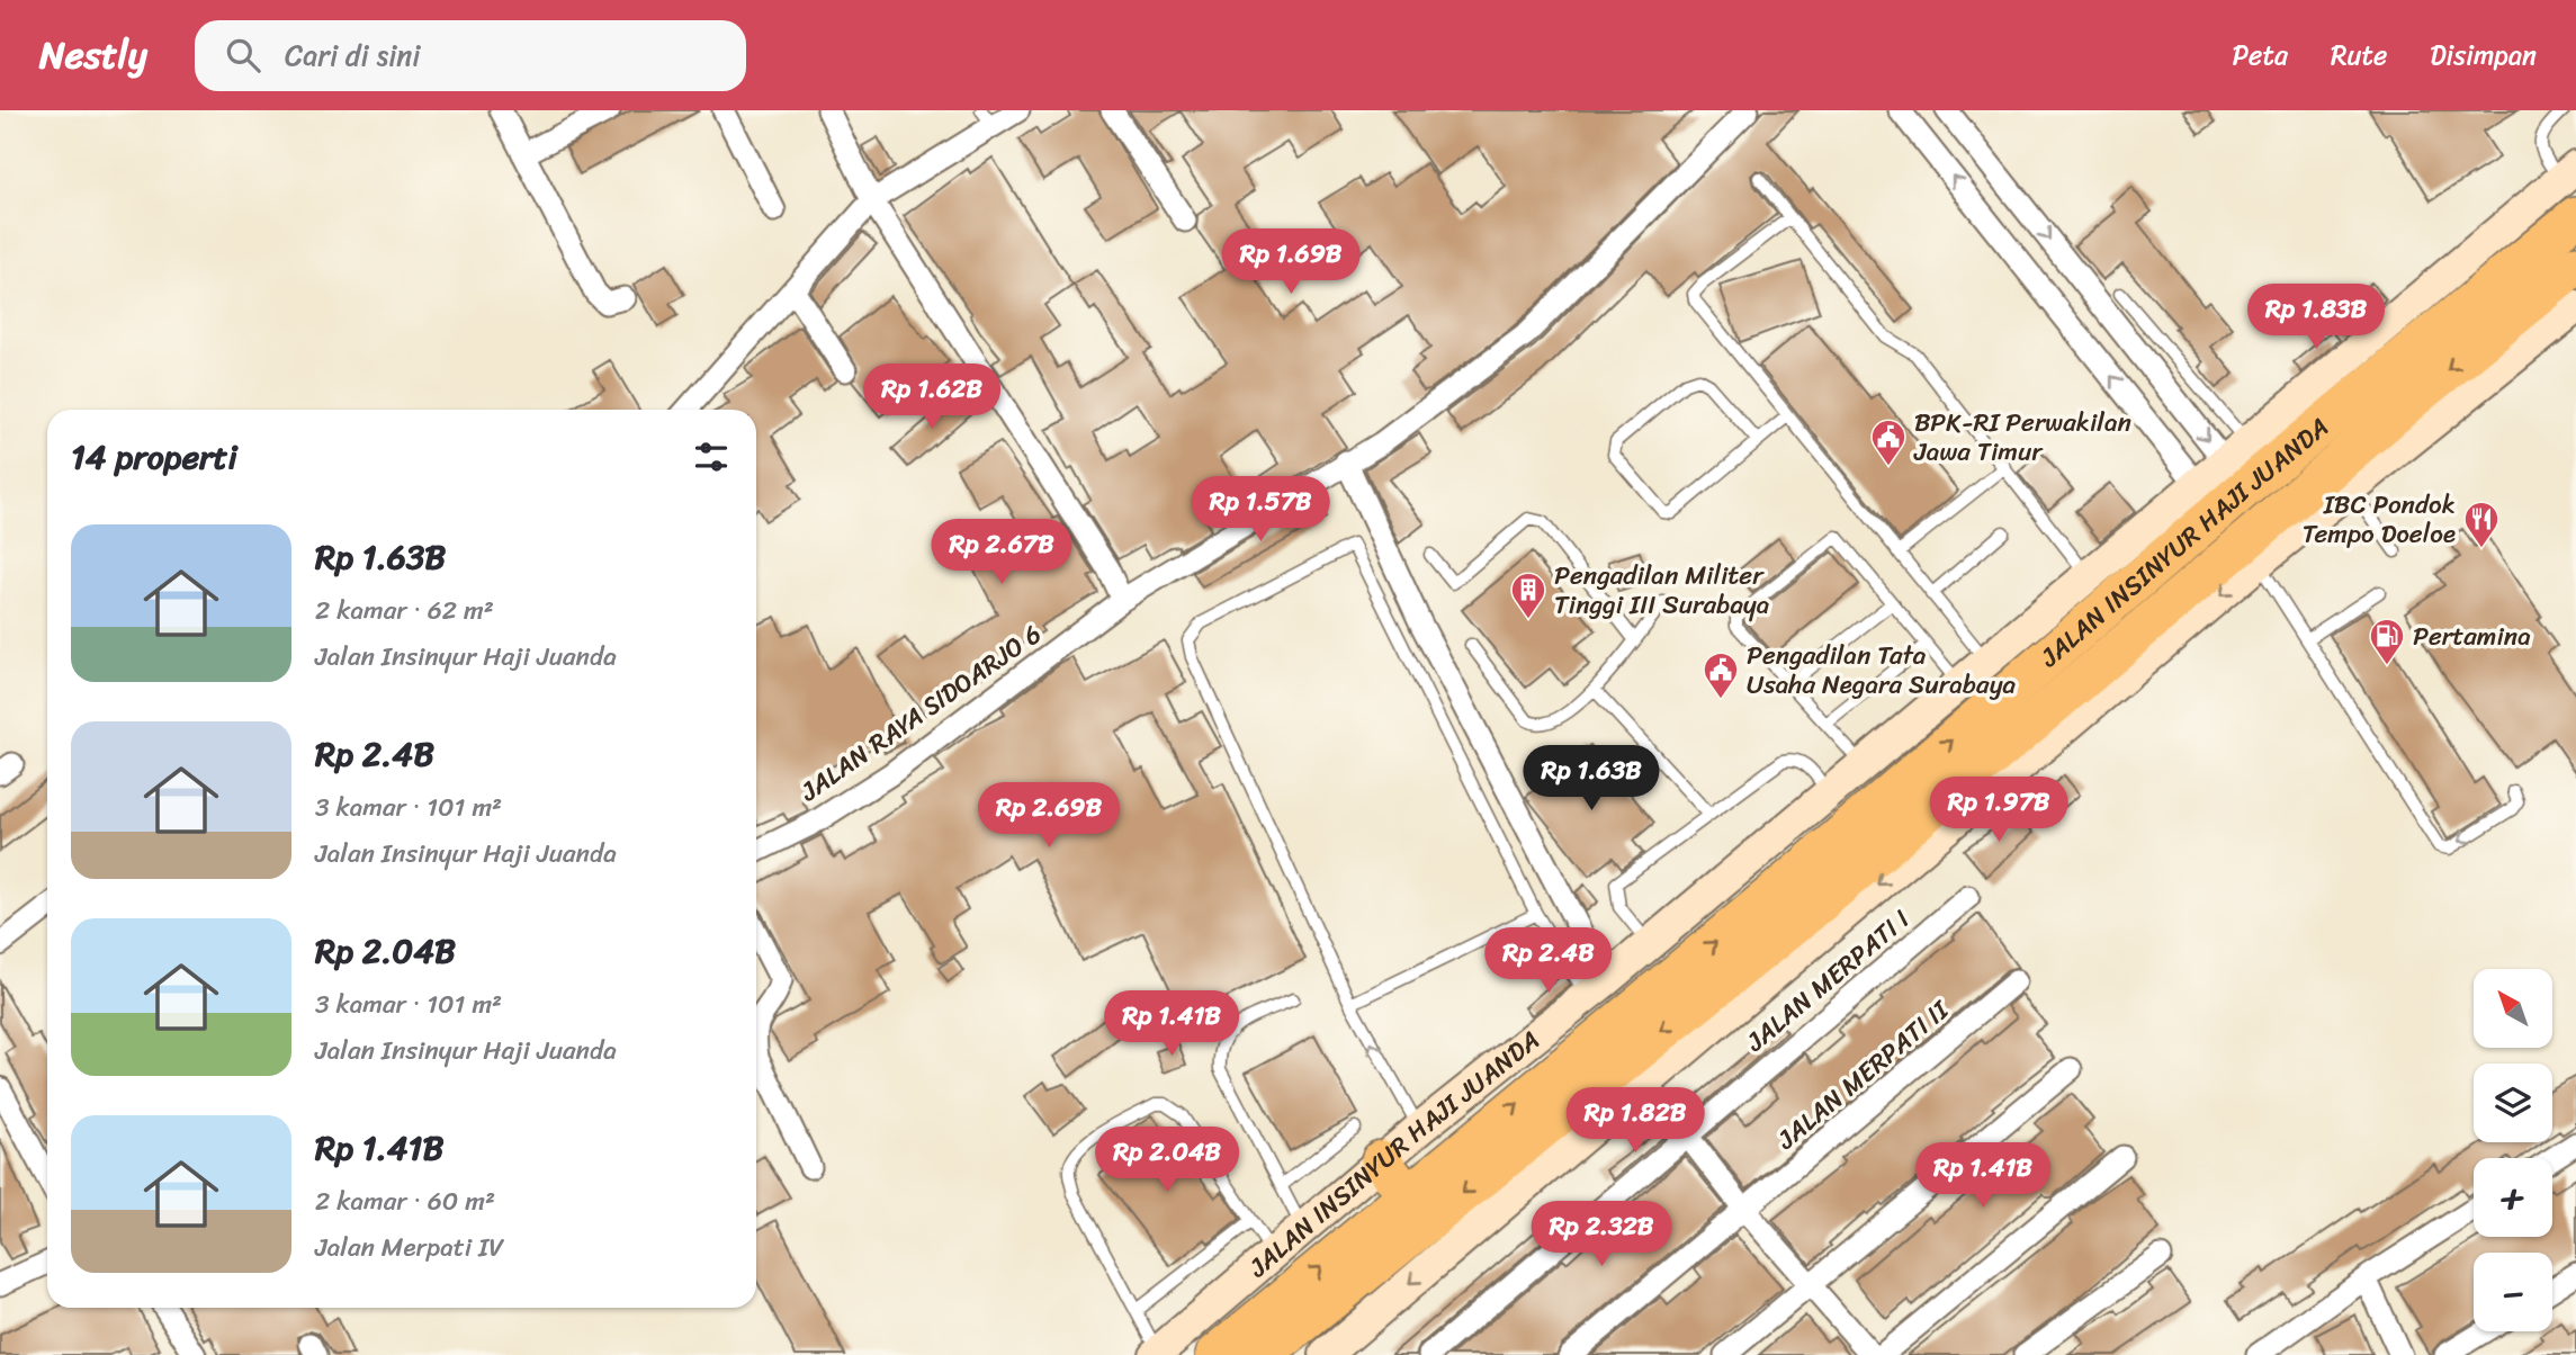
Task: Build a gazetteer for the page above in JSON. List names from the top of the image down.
{
  "streets": {
    "highway": ["JALAN INSINYUR HAJI JUANDA"],
    "street": ["JALAN RAYA SIDOARJO 6", "JALAN MERPATI I", "JALAN MERPATI II"]
  },
  "places": {
    "public building": ["BPK-RI Perwakilan Jawa Timur", "Pengadilan Tata Usaha Negara Surabaya"],
    "restaurant": ["IBC Pondok Tempo Doeloe"],
    "building": ["Pengadilan Militer Tinggi III Surabaya"],
    "fuel station": ["Pertamina"]
  },
  "north": "top left",
  "page": {
    "header": "Nestly",
    "search": "Cari di sini",
    "nav": ["Peta", "Rute", "Disimpan"],
    "price": [
      "Rp 1.69B",
      "Rp 1.83B",
      "Rp 1.62B",
      "Rp 1.57B",
      "Rp 2.67B",
      "Rp 1.63B",
      "Rp 1.97B",
      "Rp 2.69B",
      "Rp 2.4B",
      "Rp 1.41B",
      "Rp 1.82B",
      "Rp 2.04B",
      "Rp 1.41B",
      "Rp 2.32B"
    ],
    "heading": "14 properti",
    "list": [
      {
        "name": "Rp 1.63B",
        "note": "2 kamar · 62 m² · Jalan Insinyur Haji Juanda"
      },
      {
        "name": "Rp 2.4B",
        "note": "3 kamar · 101 m² · Jalan Insinyur Haji Juanda"
      },
      {
        "name": "Rp 2.04B",
        "note": "3 kamar · 101 m² · Jalan Insinyur Haji Juanda"
      },
      {
        "name": "Rp 1.41B",
        "note": "2 kamar · 60 m² · Jalan Merpati IV"
      }
    ],
    "map_buttons": ["+", "−"]
  }
}
